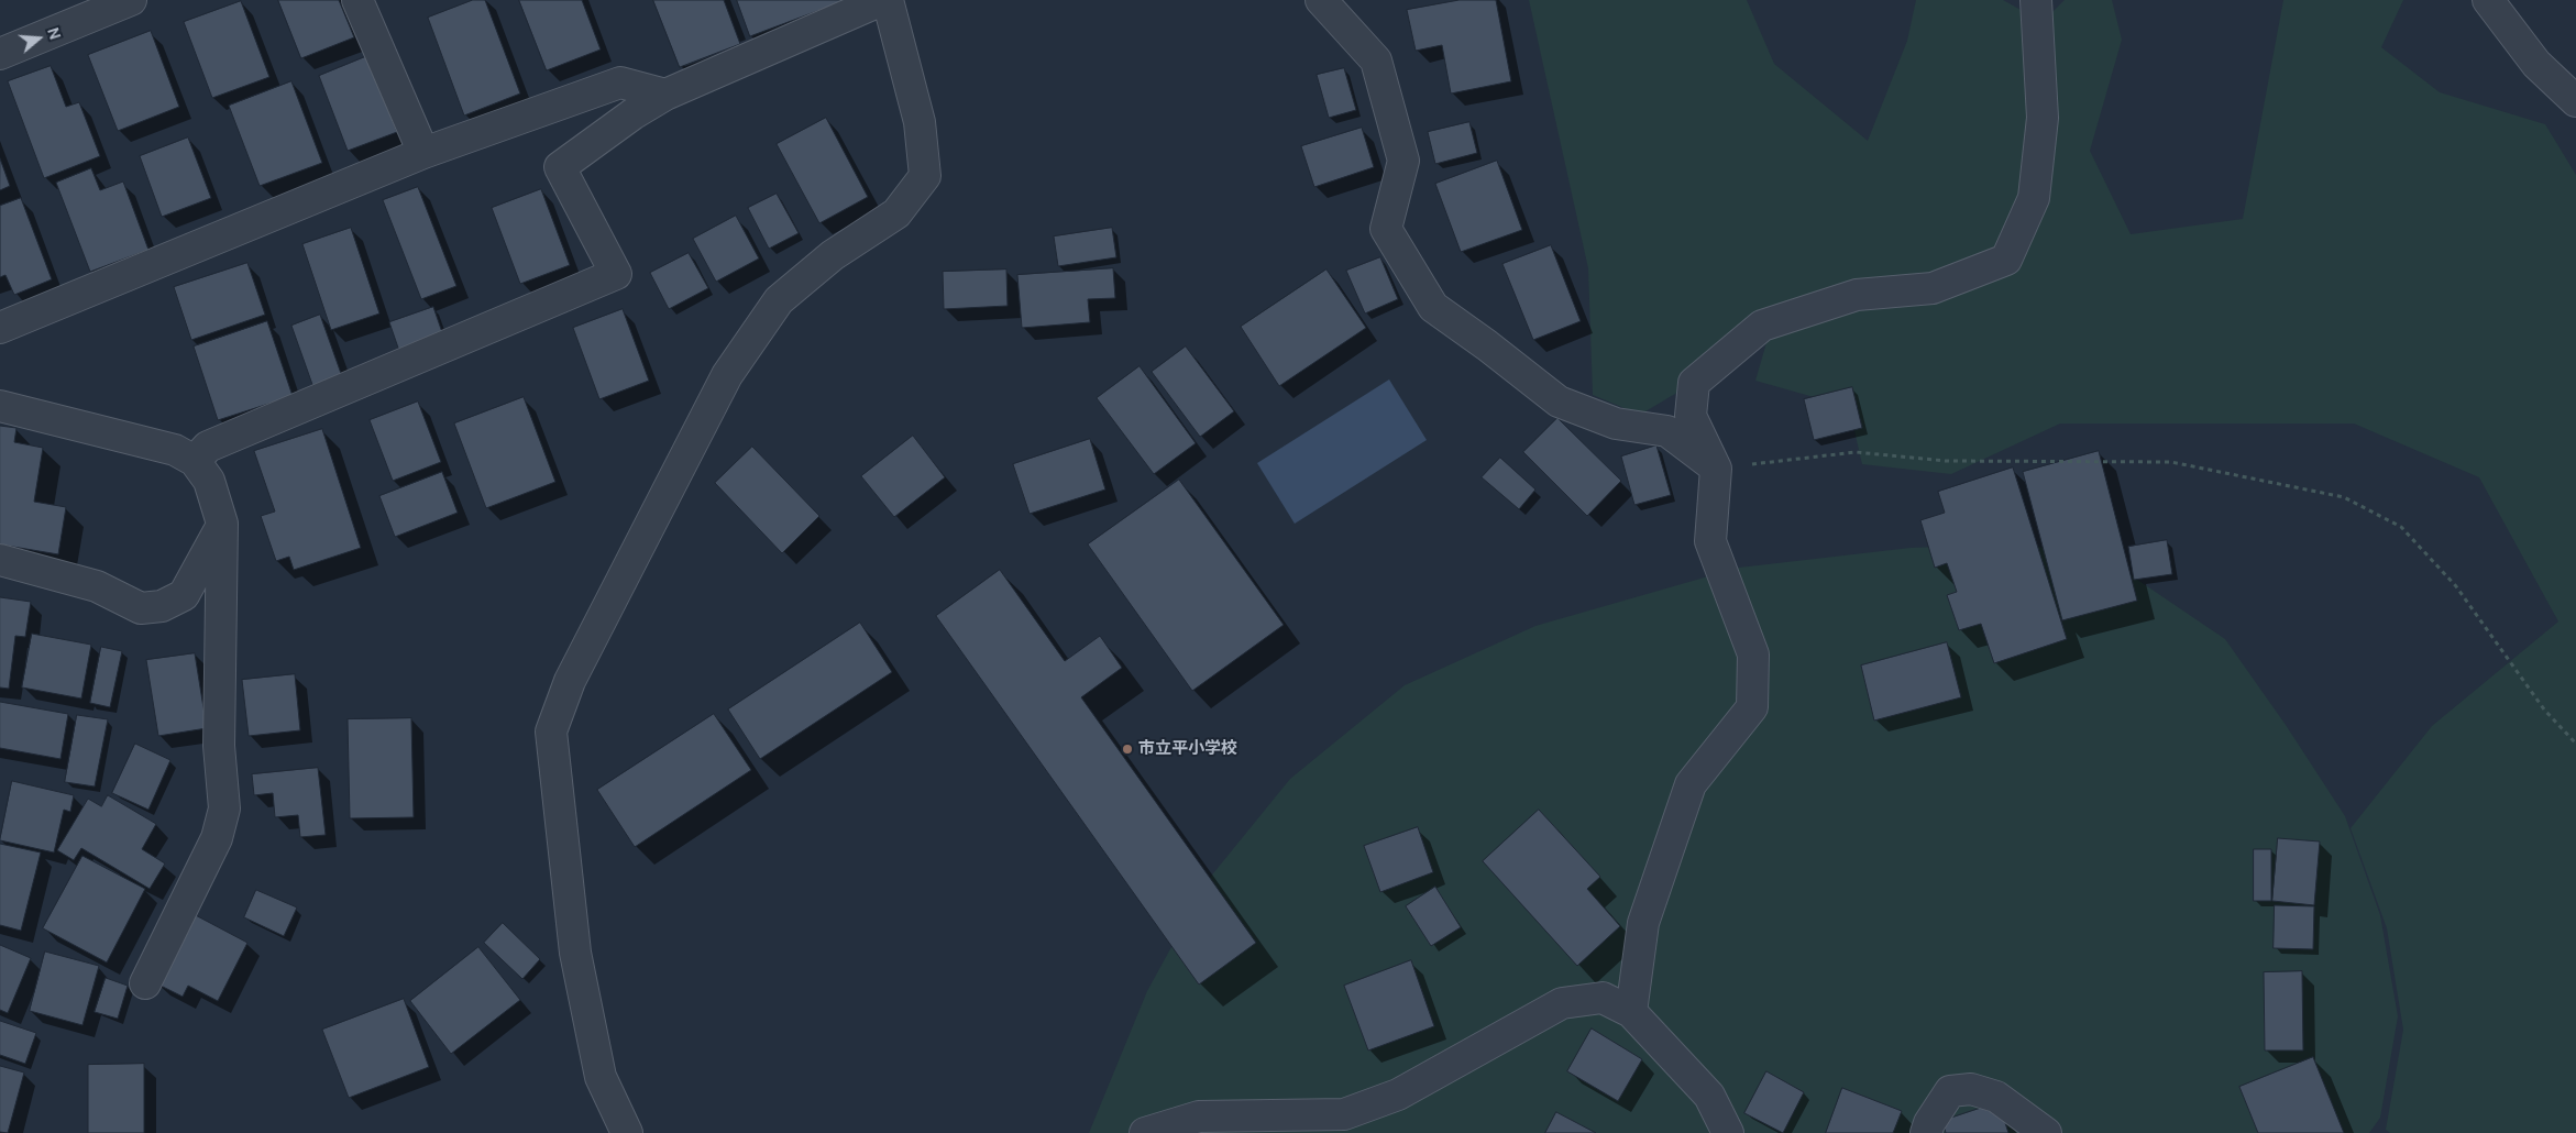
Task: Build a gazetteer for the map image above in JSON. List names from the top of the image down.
{
  "places": ["市立平小学校"],
  "north": "right"
}
